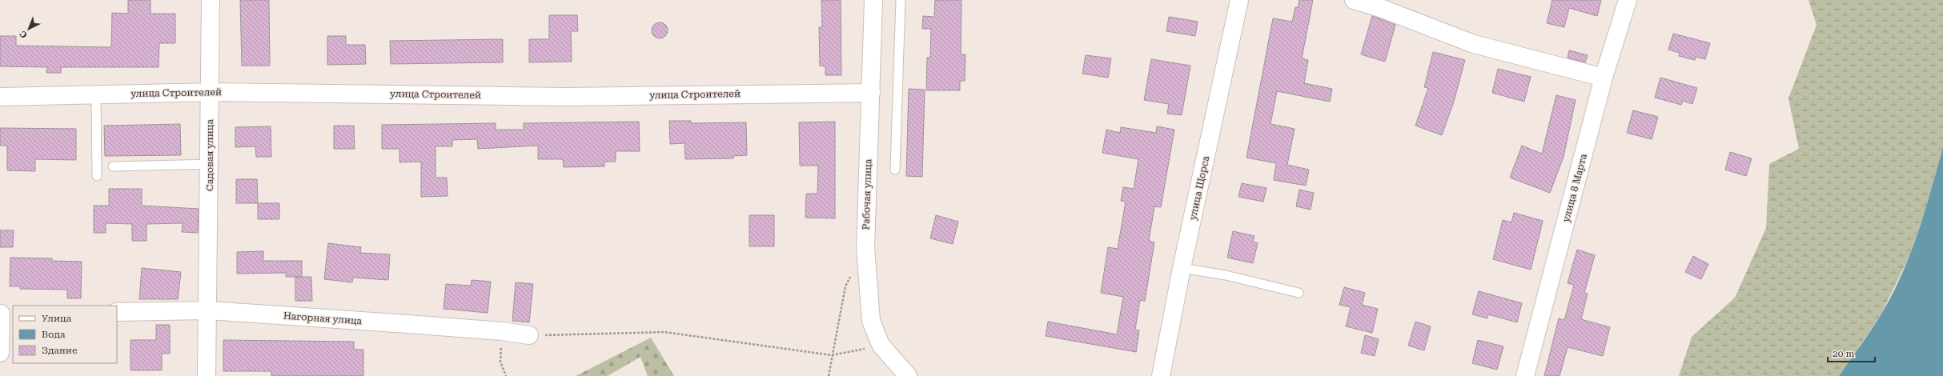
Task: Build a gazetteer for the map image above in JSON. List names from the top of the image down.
{
  "streets": {
    "street": [
      "улица Строителей",
      "Садовая улица",
      "улица Щорса",
      "улица 8 Марта",
      "Рабочая улица",
      "Нагорная улица"
    ]
  },
  "crossings": [
    ["улица Строителей", "Садовая улица"],
    ["улица Строителей", "Рабочая улица"],
    ["Садовая улица", "Нагорная улица"]
  ],
  "legend": ["Улица", "Вода", "Здание"],
  "scale_bar": "20 m",
  "north": "bottom left"
}
